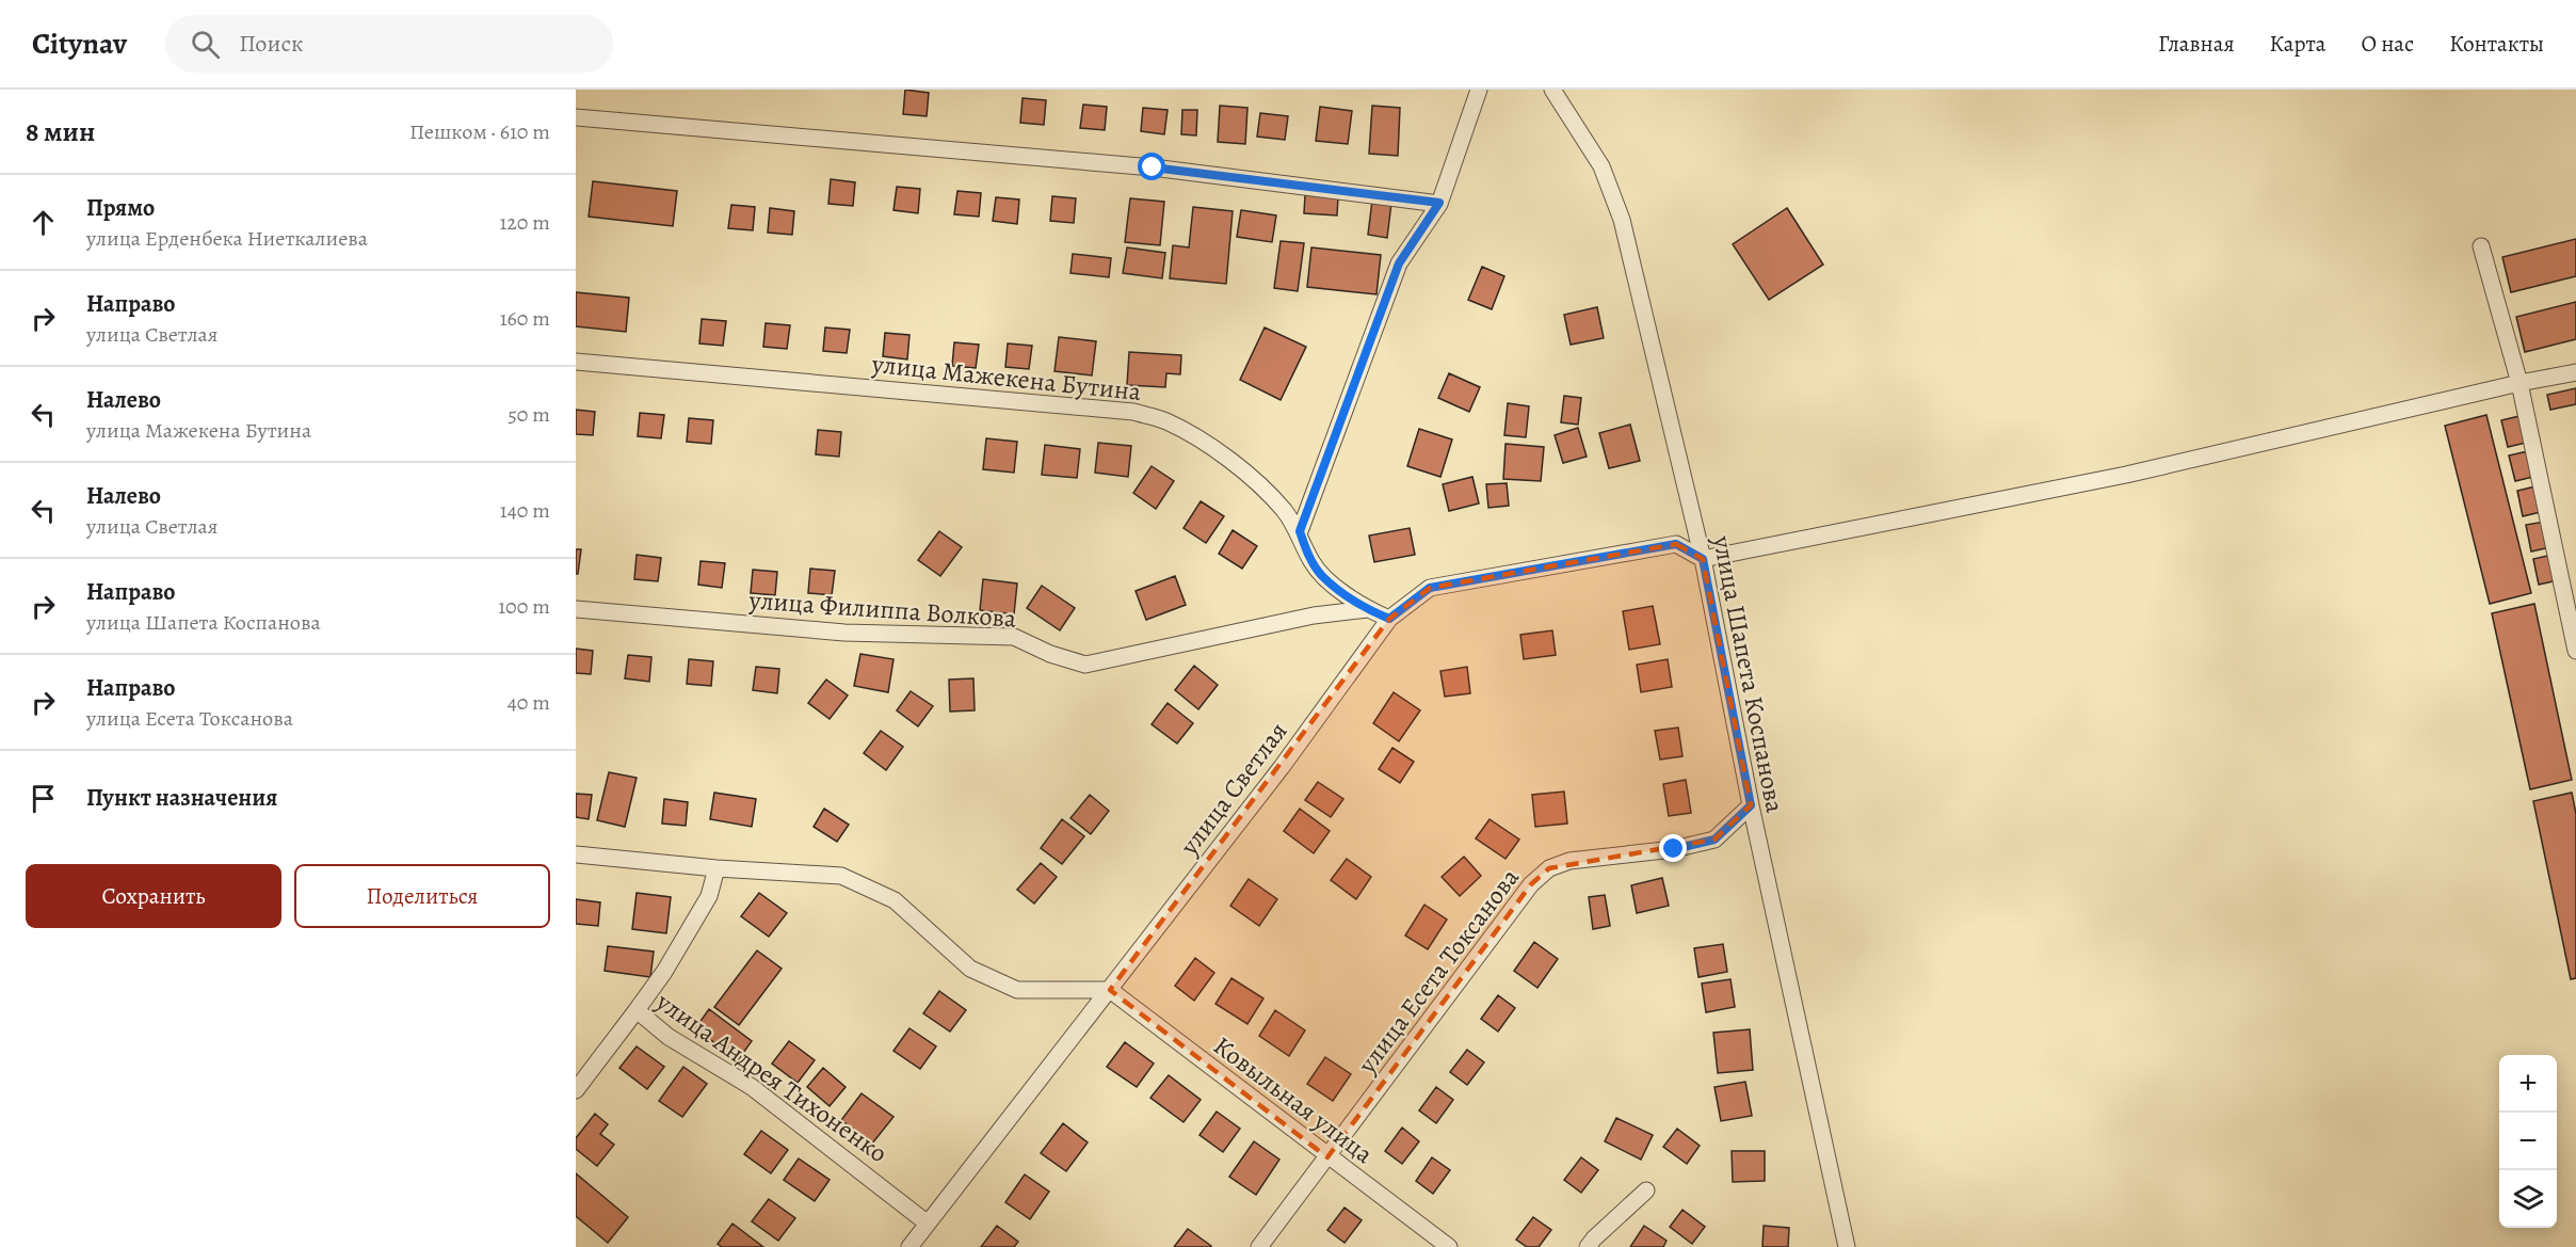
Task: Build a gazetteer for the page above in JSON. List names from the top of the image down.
{
  "streets": {
    "street": [
      "улица Мажекена Бутина",
      "улица Филиппа Волкова",
      "улица Шапета Коспанова",
      "улица Светлая",
      "улица Есета Токсанова",
      "улица Андрея Тихоненко",
      "Ковыльная улица"
    ]
  },
  "crossings": [
    ["улица Мажекена Бутина", "улица Филиппа Волкова"],
    ["улица Мажекена Бутина", "улица Светлая"],
    ["улица Шапета Коспанова", "улица Светлая"],
    ["улица Шапета Коспанова", "улица Есета Токсанова"],
    ["улица Светлая", "улица Андрея Тихоненко"],
    ["улица Светлая", "Ковыльная улица"],
    ["улица Есета Токсанова", "Ковыльная улица"]
  ],
  "page": {
    "header": "Citynav",
    "search": "Поиск",
    "nav": [
      "Главная",
      "Карта",
      "О нас",
      "Контакты"
    ],
    "heading": ["8 мин", "Пешком · 610 m"],
    "list": [
      ["Прямо", "улица Ерденбека Ниеткалиева", "120 m"],
      ["Направо", "улица Светлая", "160 m"],
      ["Налево", "улица Мажекена Бутина", "50 m"],
      ["Налево", "улица Светлая", "140 m"],
      ["Направо", "улица Шапета Коспанова", "100 m"],
      ["Направо", "улица Есета Токсанова", "40 m"],
      "Пункт назначения"
    ],
    "buttons": ["Сохранить", "Поделиться"],
    "map_buttons": ["+", "−"]
  }
}
